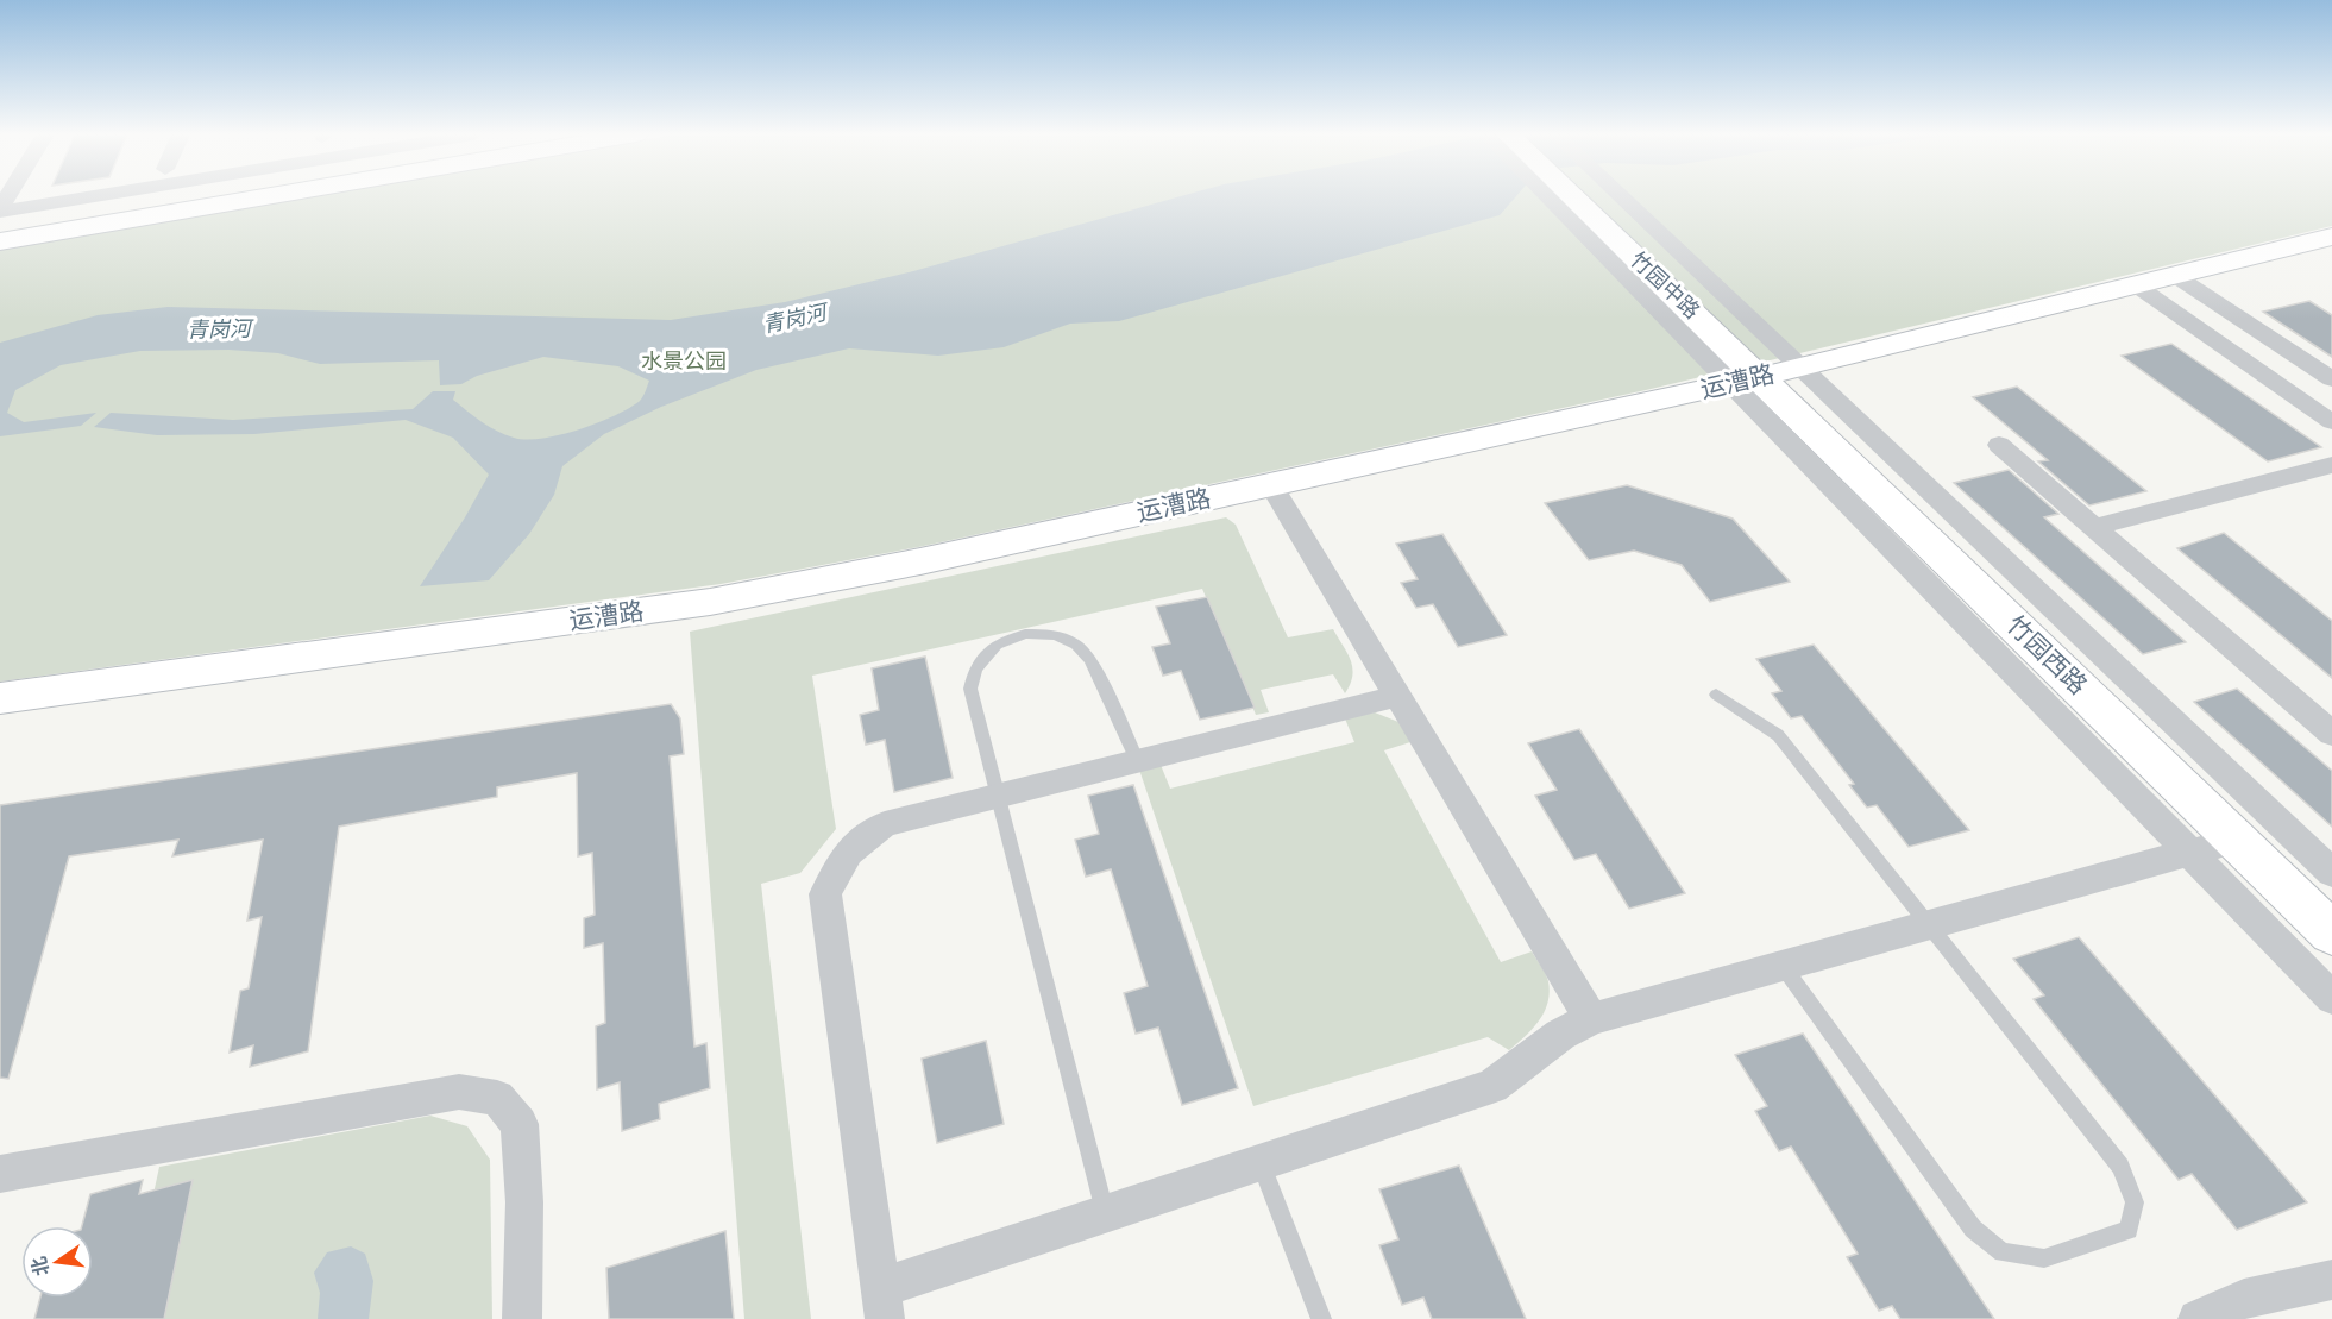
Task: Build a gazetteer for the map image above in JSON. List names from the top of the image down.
{
  "streets": {
    "main road": ["竹园中路", "运漕路", "竹园西路"]
  },
  "crossings": [
    ["竹园中路", "运漕路"],
    ["竹园中路", "竹园西路"],
    ["运漕路", "竹园西路"]
  ],
  "water": ["青岗河"],
  "parks": ["水景公园"],
  "north": "left"
}
